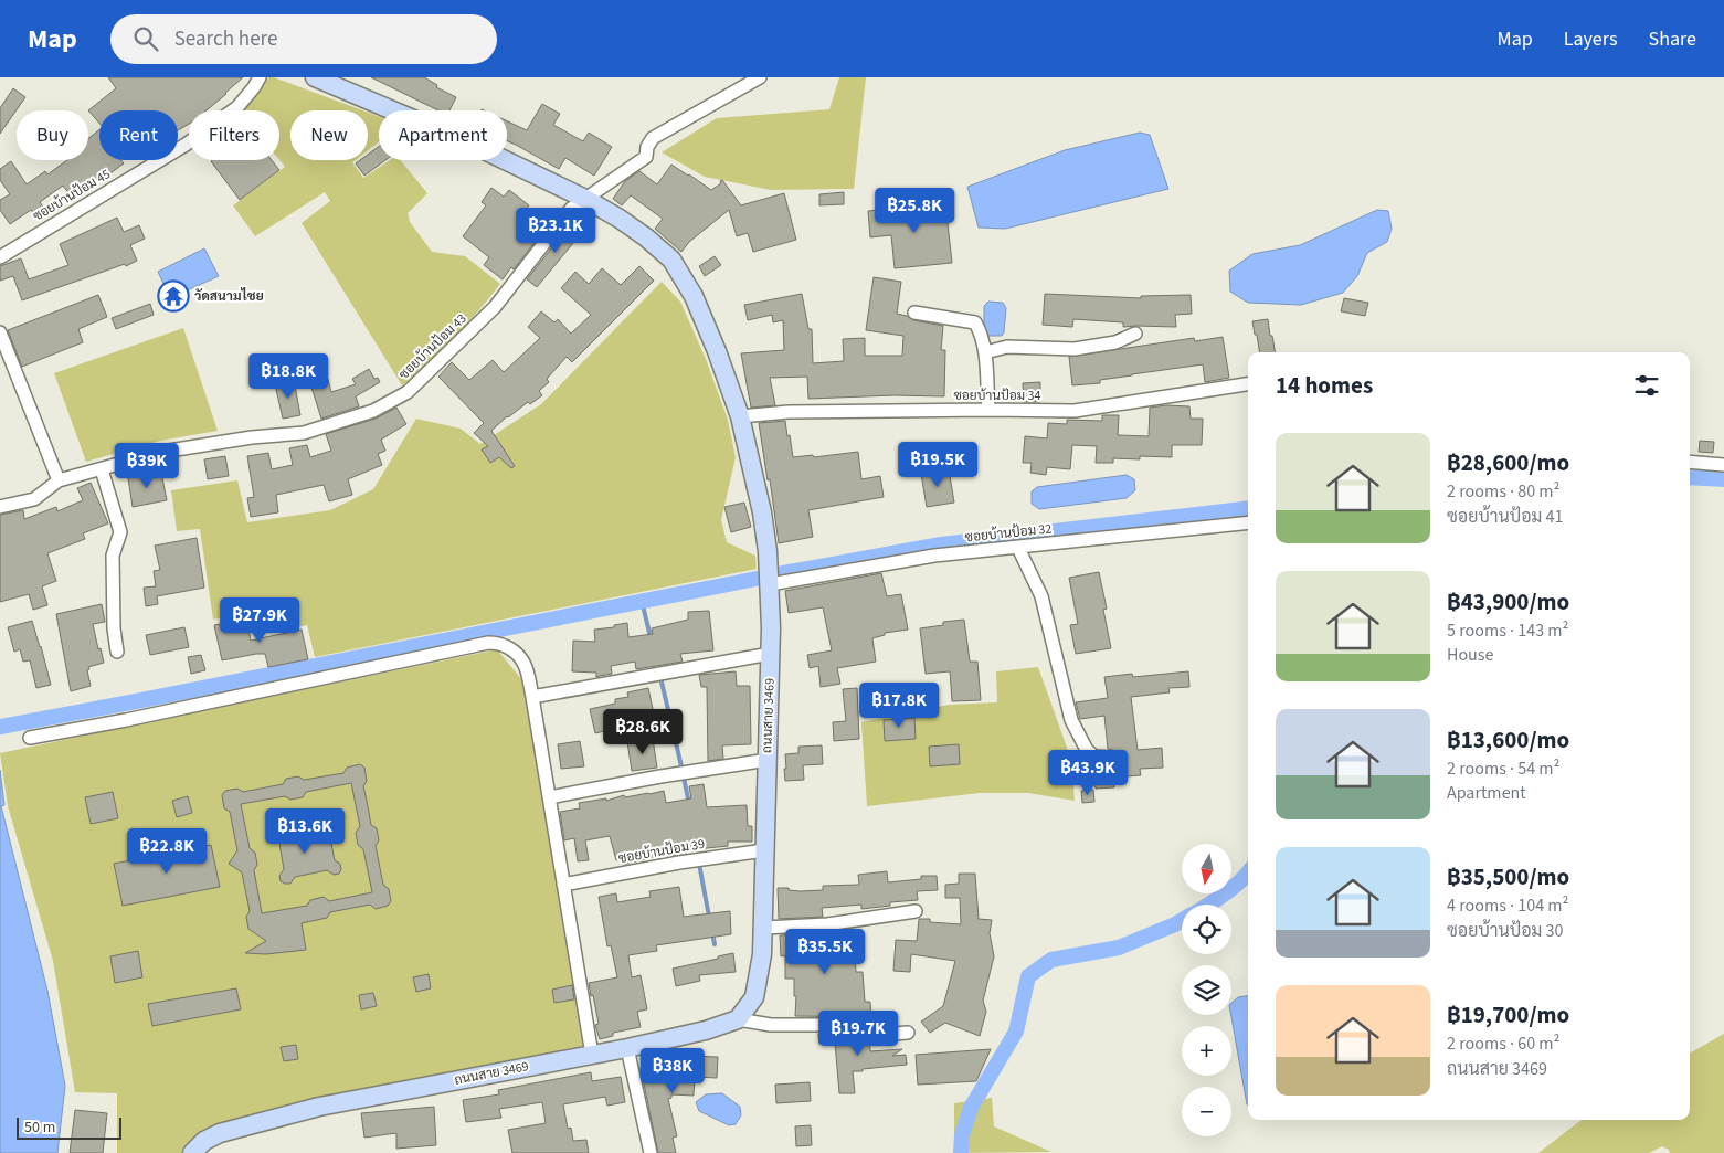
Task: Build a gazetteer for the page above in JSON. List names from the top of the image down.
{
  "streets": {
    "street": [
      "ซอยบ้านป้อม 45",
      "ซอยบ้านป้อม 43",
      "ซอยบ้านป้อม 34",
      "ซอยบ้านป้อม 32",
      "ถนนสาย 3469",
      "ซอยบ้านป้อม 39"
    ]
  },
  "crossings": [
    ["ซอยบ้านป้อม 43", "ถนนสาย 3469"],
    ["ซอยบ้านป้อม 34", "ถนนสาย 3469"],
    ["ซอยบ้านป้อม 32", "ถนนสาย 3469"],
    ["ถนนสาย 3469", "ซอยบ้านป้อม 39"]
  ],
  "places": {
    "temple": ["วัดสนามไชย"]
  },
  "scale_bar": "50 m",
  "north": "bottom",
  "page": {
    "header": "Map",
    "search": "Search here",
    "nav": ["Map", "Layers", "Share"],
    "chip": [
      "Buy",
      "Rent",
      "Filters",
      "New",
      "Apartment"
    ],
    "price": [
      "฿25.8K",
      "฿23.1K",
      "฿18.8K",
      "฿19.5K",
      "฿39K",
      "฿27.9K",
      "฿17.8K",
      "฿28.6K",
      "฿43.9K",
      "฿13.6K",
      "฿22.8K",
      "฿35.5K",
      "฿19.7K",
      "฿38K"
    ],
    "heading": "14 homes",
    "list": [
      {
        "name": "฿28,600/mo",
        "note": "2 rooms · 80 m² · ซอยบ้านป้อม 41"
      },
      {
        "name": "฿43,900/mo",
        "note": "5 rooms · 143 m² · House"
      },
      {
        "name": "฿13,600/mo",
        "note": "2 rooms · 54 m² · Apartment"
      },
      {
        "name": "฿35,500/mo",
        "note": "4 rooms · 104 m² · ซอยบ้านป้อม 30"
      },
      {
        "name": "฿19,700/mo",
        "note": "2 rooms · 60 m² · ถนนสาย 3469"
      }
    ],
    "map_buttons": ["+", "−"],
    "scale": "50 m"
  }
}
